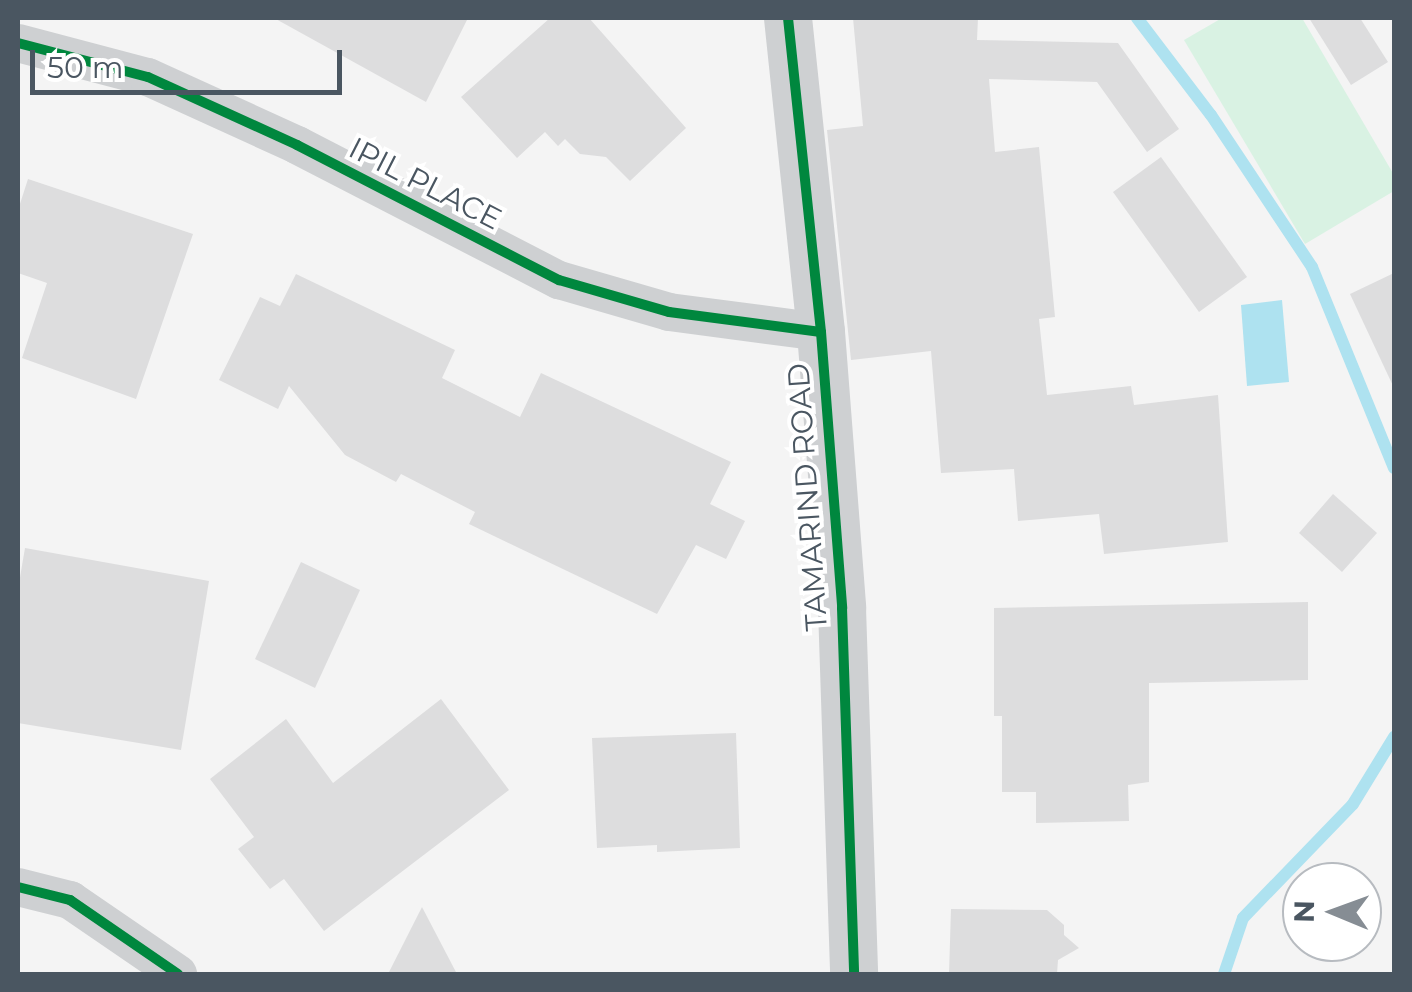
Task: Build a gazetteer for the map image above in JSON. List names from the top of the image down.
{
  "streets": {
    "street": ["IPIL PLACE", "TAMARIND ROAD"]
  },
  "crossings": [
    ["IPIL PLACE", "TAMARIND ROAD"]
  ],
  "scale_bar": "50 m",
  "north": "left"
}
